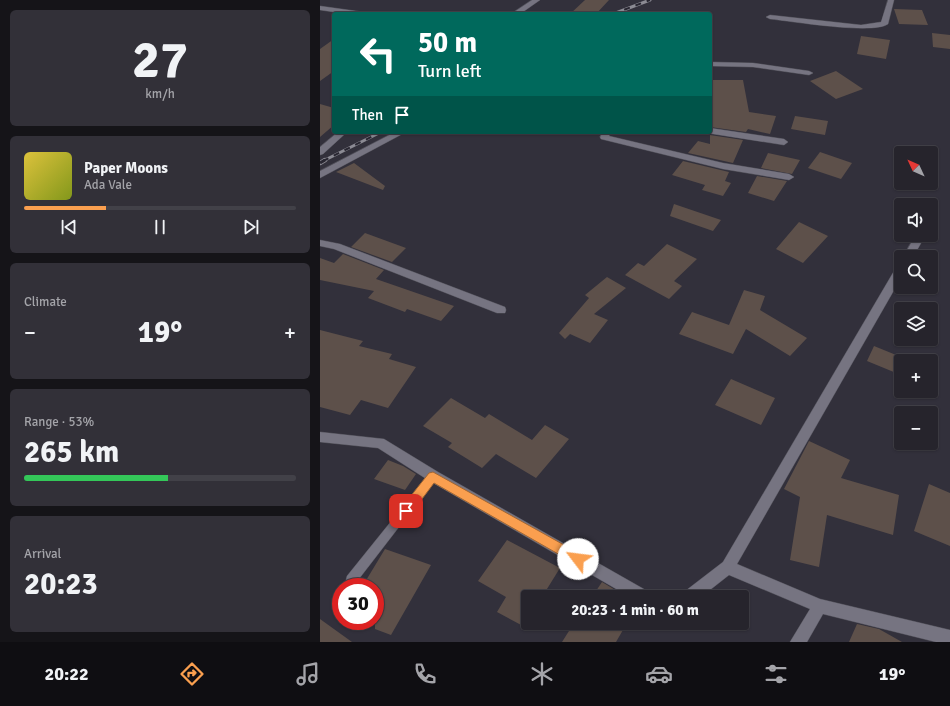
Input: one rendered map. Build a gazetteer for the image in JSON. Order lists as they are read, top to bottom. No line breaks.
{"north":"top left","page":{"tile":[["27","km/h"],"Climate",["Range · 53%","265 km"],["Arrival","20:23"]],"turn":["50 m","Turn left"],"then":"Then","map_buttons":["+","−"],"song":["Paper Moons","Ada Vale"],"heat":["−","19°","+"],"limit":"30","trip":"20:23 · 1 min · 60 m","tabs":["20:22","19°"]}}
